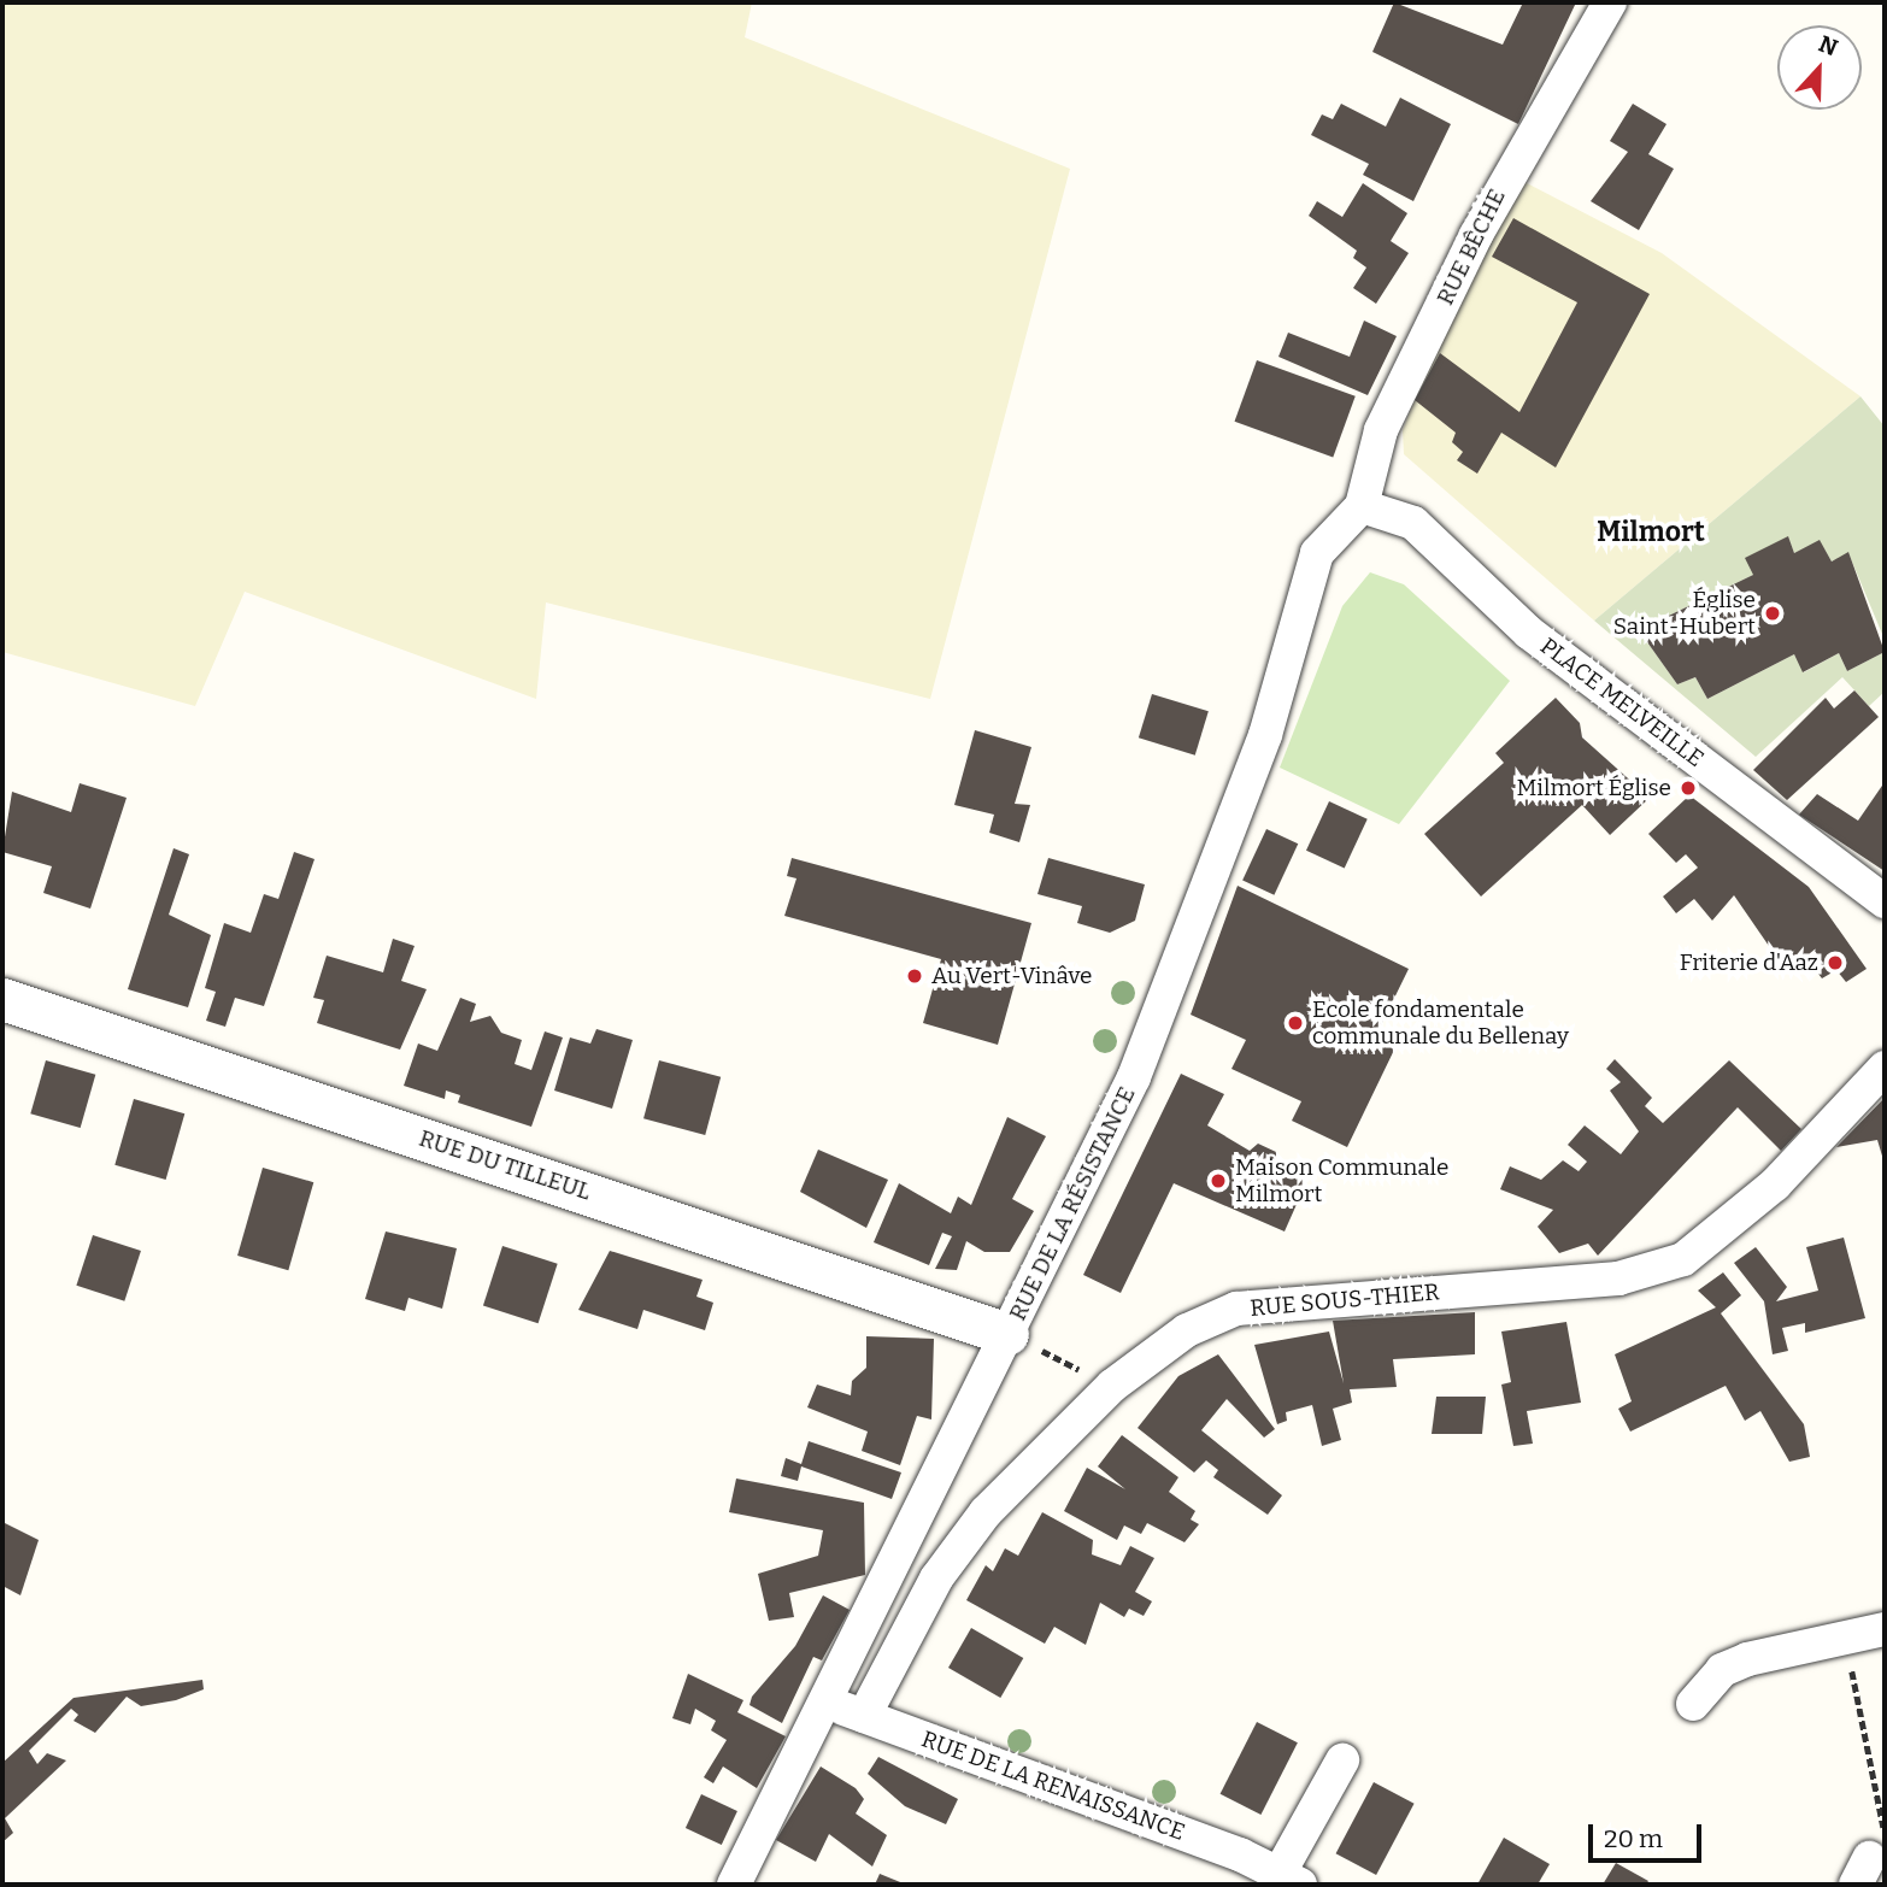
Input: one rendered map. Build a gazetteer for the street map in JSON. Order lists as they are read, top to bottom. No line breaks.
{"streets":{"street":["RUE BÊCHE","PLACE MELVEILLE","RUE DU TILLEUL","RUE DE LA RÉSISTANCE","RUE SOUS-THIER","RUE DE LA RENAISSANCE"]},"crossings":[["RUE BÊCHE","PLACE MELVEILLE"],["RUE BÊCHE","RUE DE LA RÉSISTANCE"],["PLACE MELVEILLE","RUE DE LA RÉSISTANCE"],["RUE DU TILLEUL","RUE DE LA RÉSISTANCE"],["RUE DE LA RÉSISTANCE","RUE DE LA RENAISSANCE"],["RUE SOUS-THIER","RUE DE LA RENAISSANCE"]],"districts":["Milmort"],"places":["Église Saint-Hubert","Milmort Église","Friterie d'Aaz","Au Vert-Vinâve","Ecole fondamentale communale du Bellenay","Maison Communale Milmort"],"scale_bar":"20 m","north":"top"}
